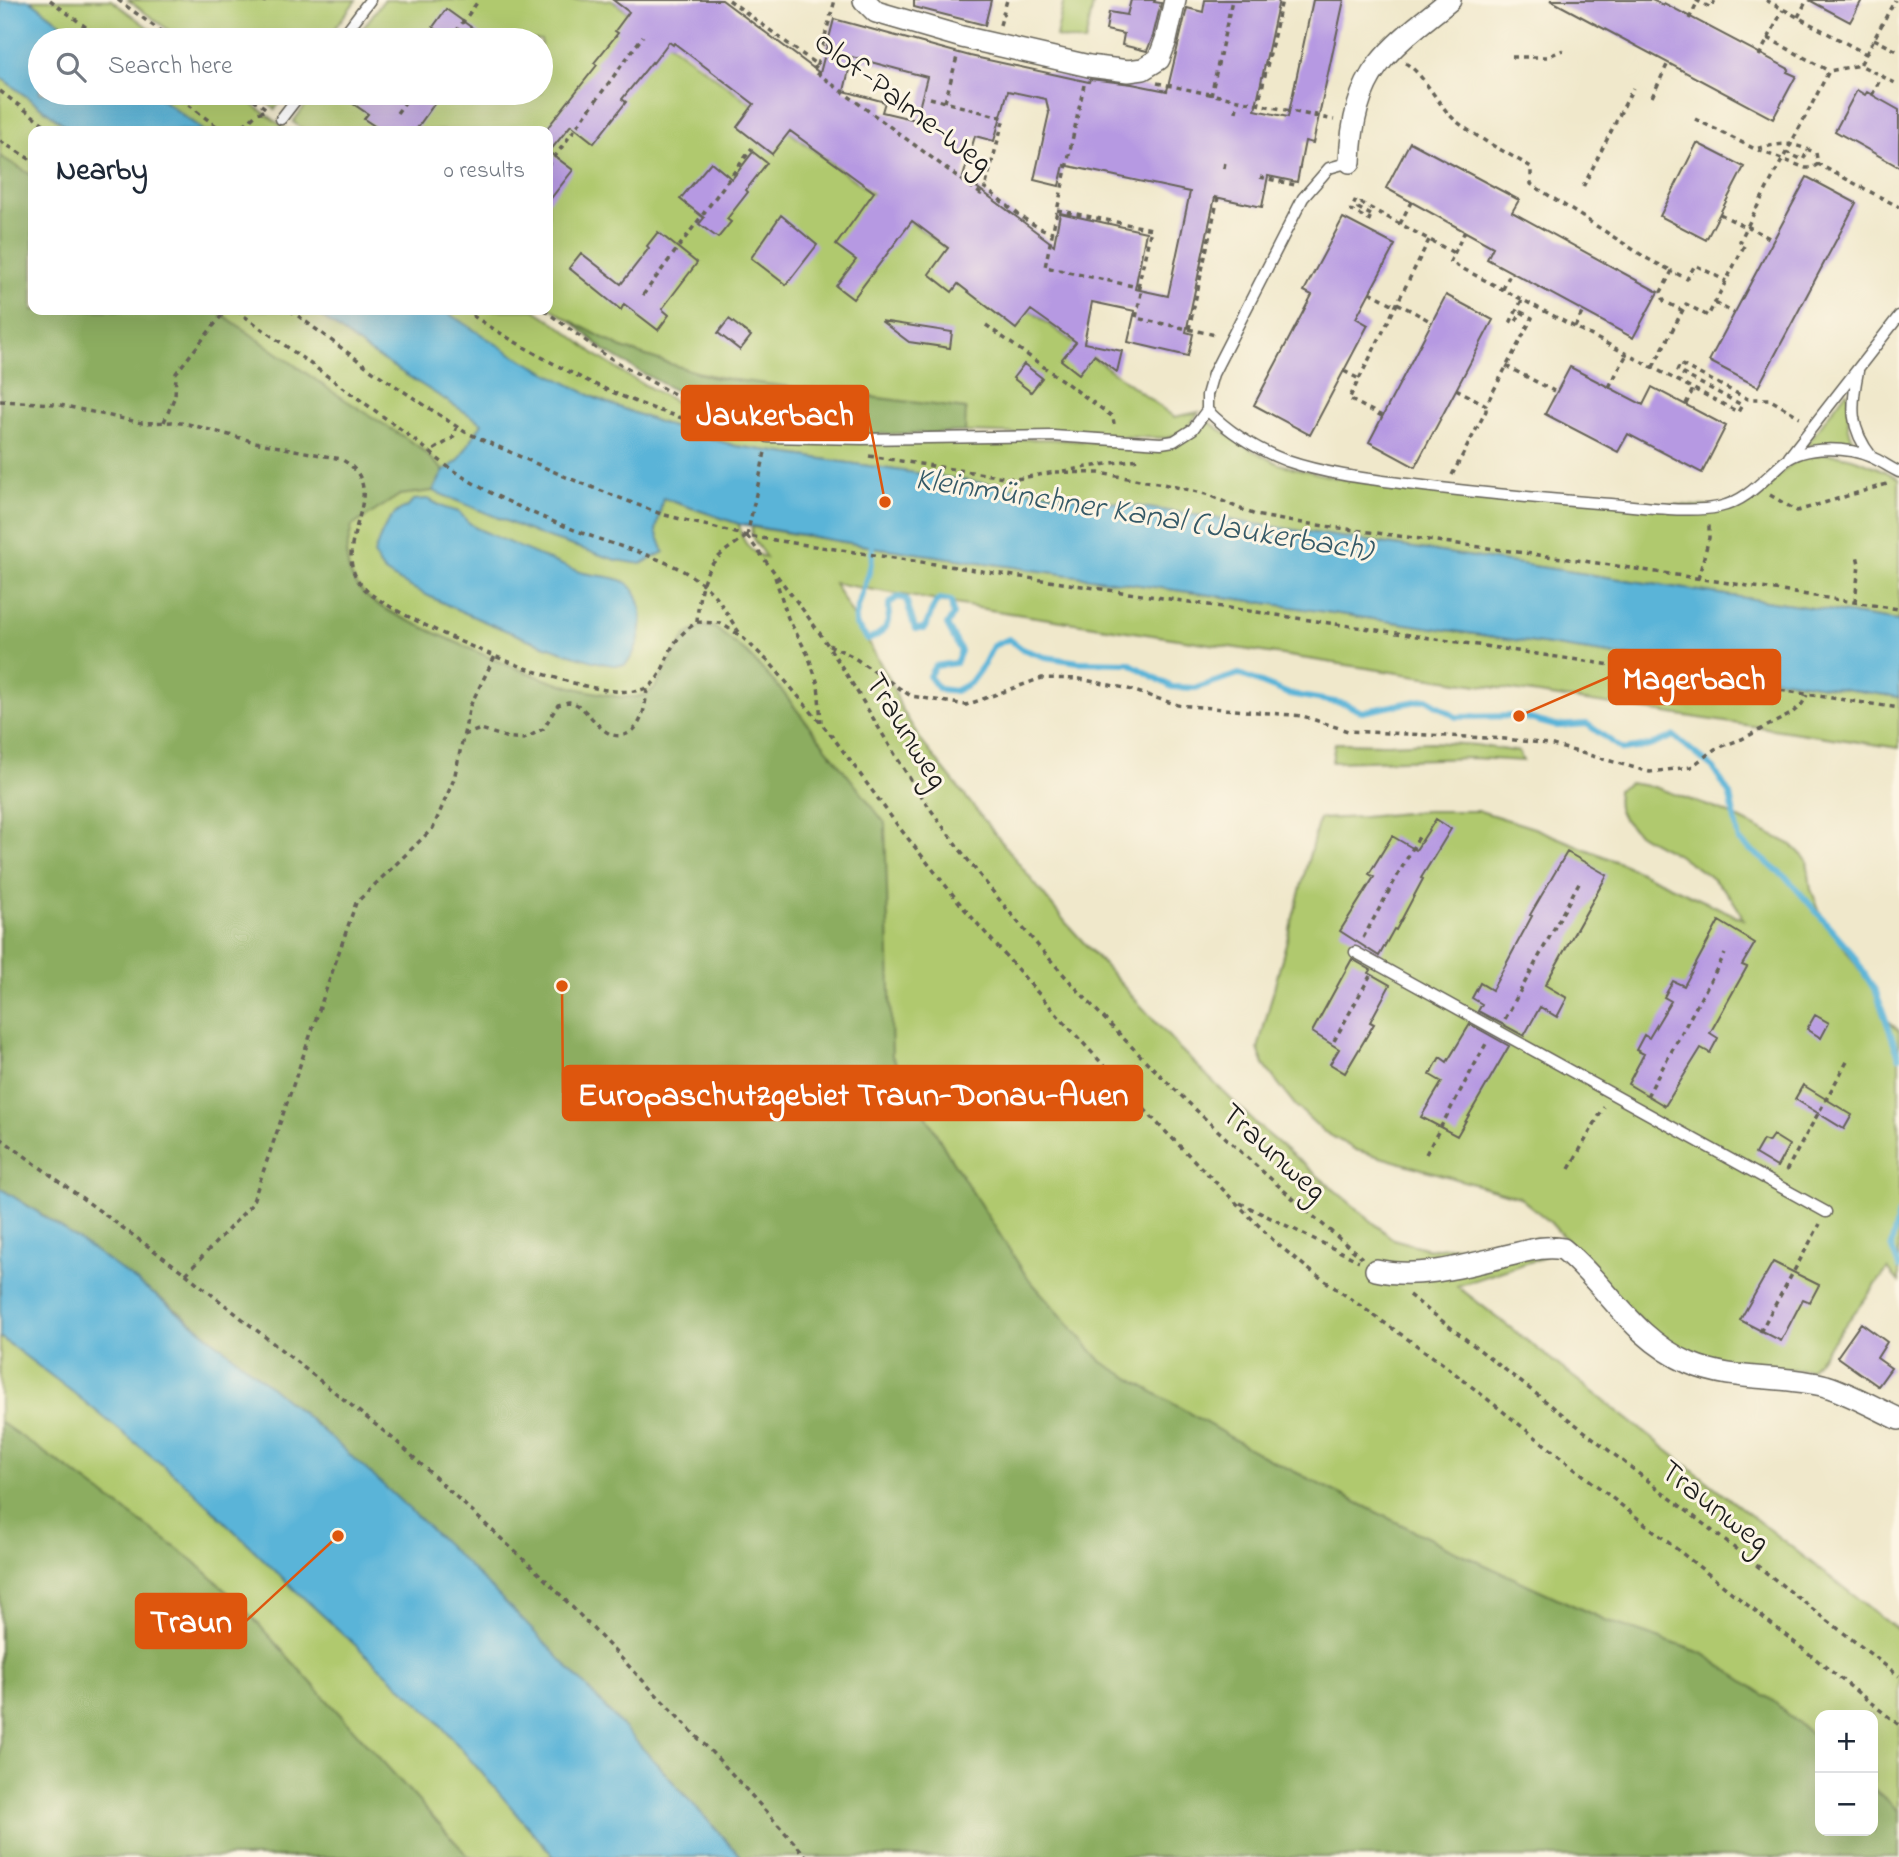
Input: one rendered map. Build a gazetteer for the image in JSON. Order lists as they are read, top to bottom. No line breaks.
{"streets":{"path":["Olof-Palme-Weg","Traunweg"]},"water":["Kleinmünchner Kanal (Jaukerbach)"],"places":["Jaukerbach","Magerbach","Europaschutzgebiet Traun-Donau-Auen","Traun"],"page":{"search":"Search here","heading":["Nearby","0 results"],"map_buttons":["+","−"]}}
